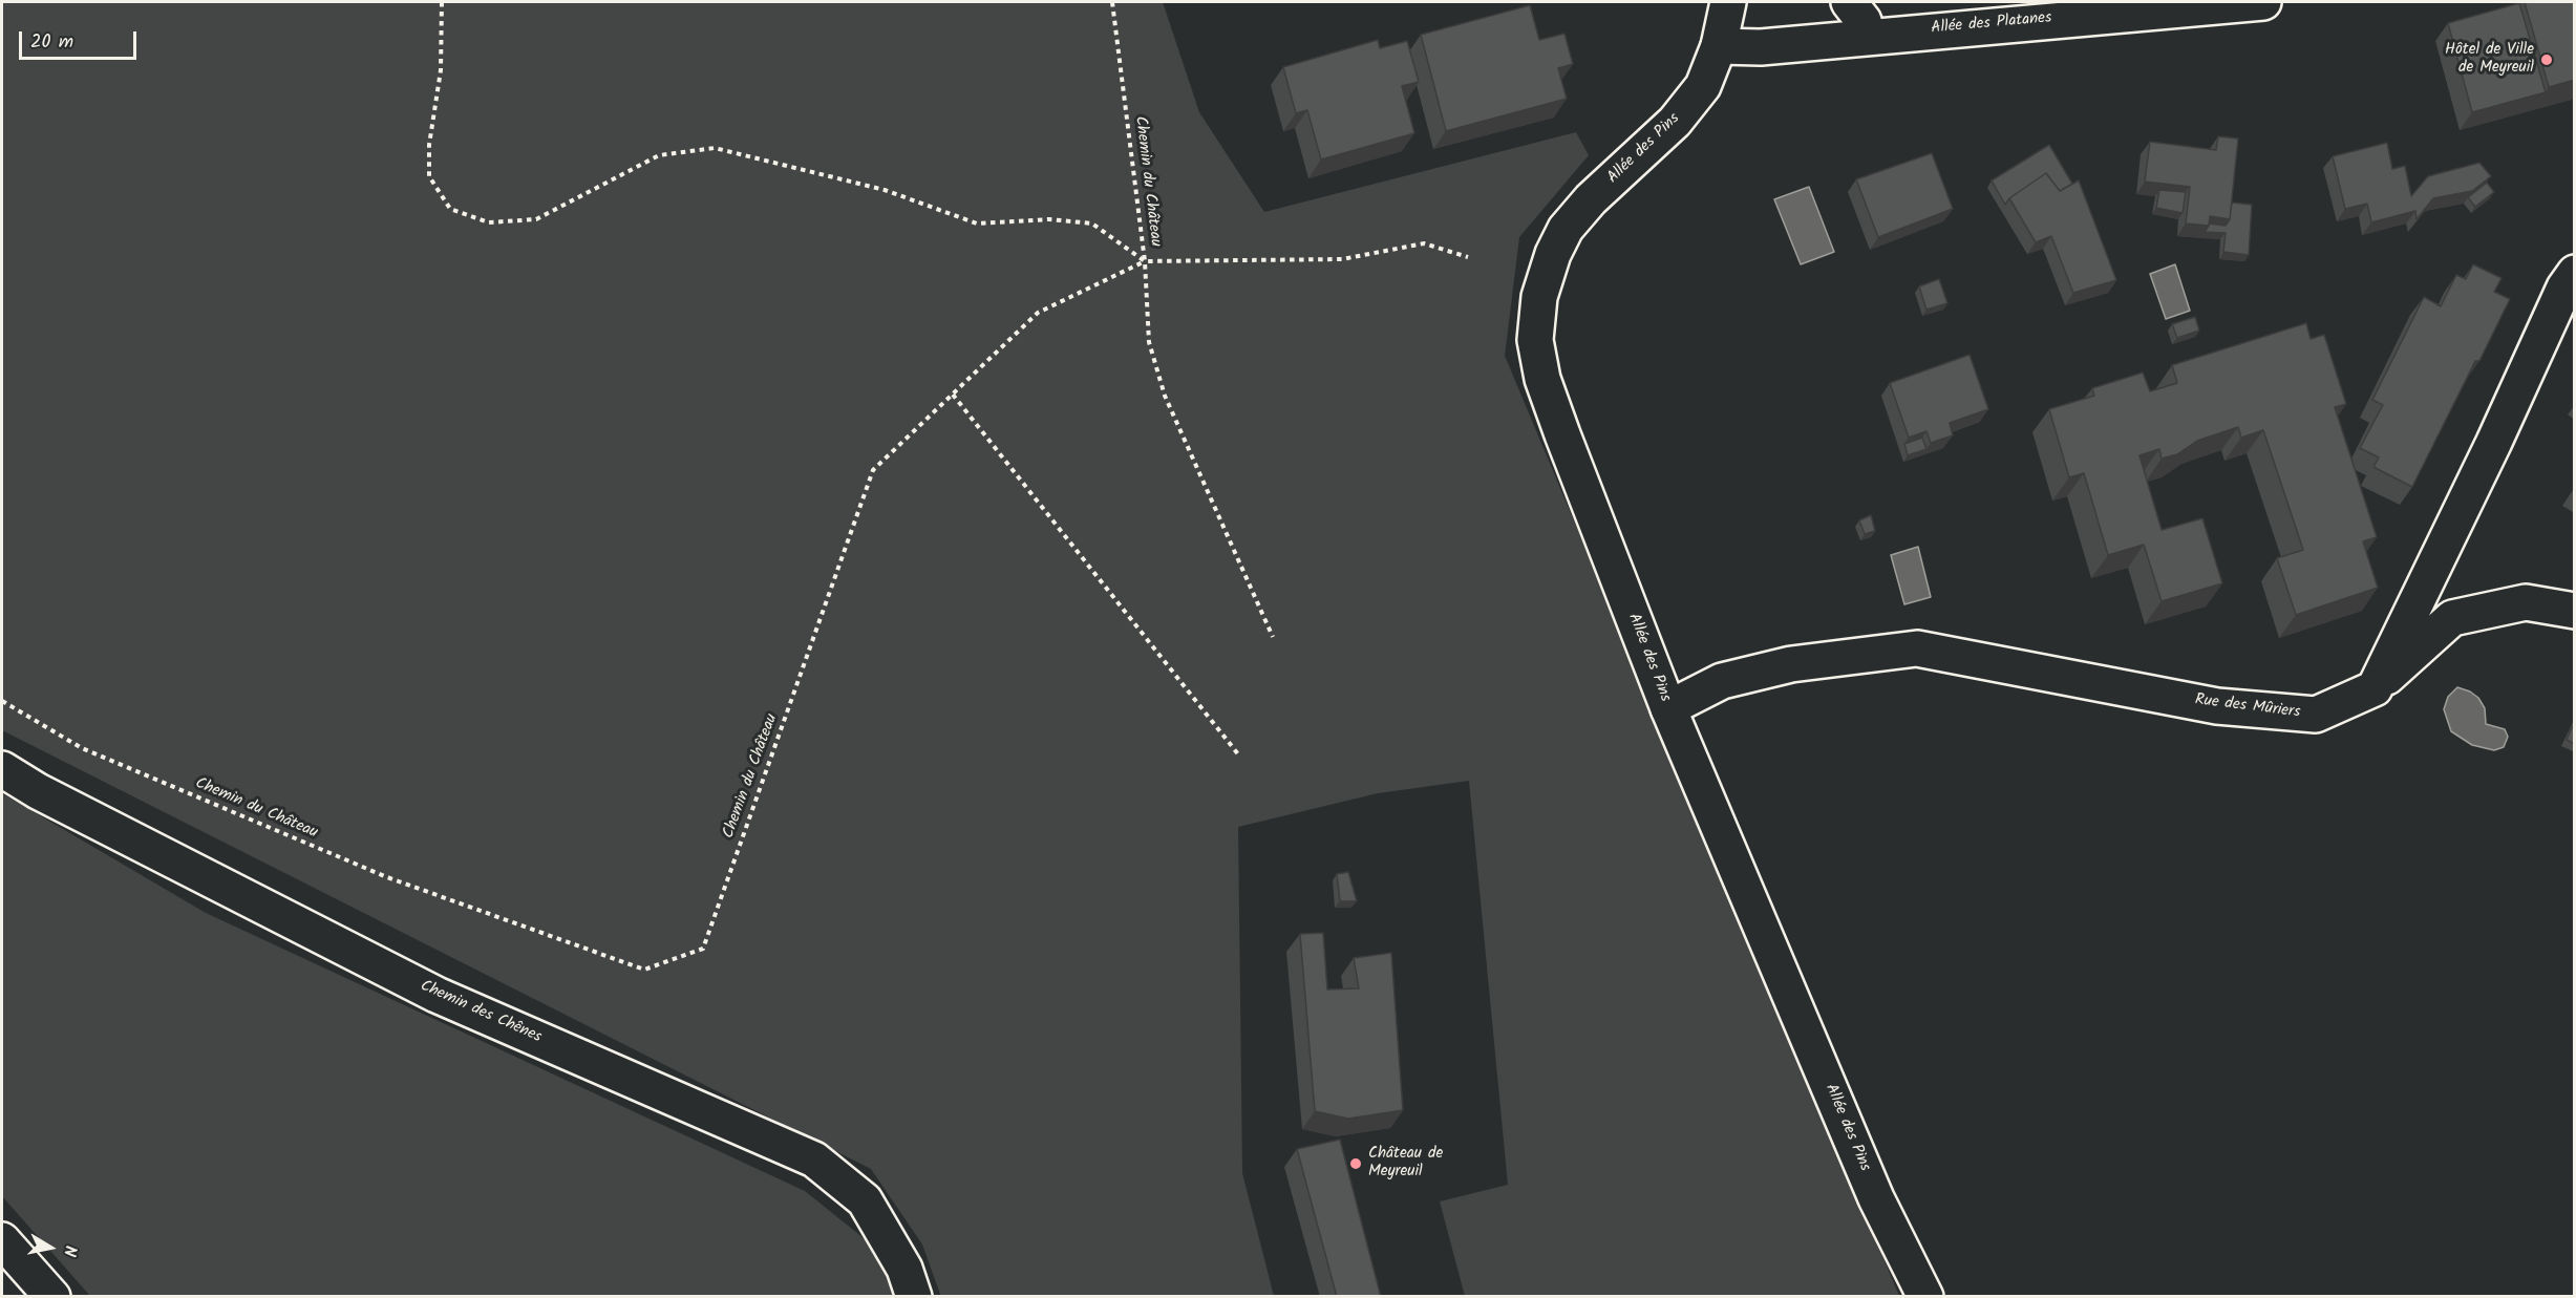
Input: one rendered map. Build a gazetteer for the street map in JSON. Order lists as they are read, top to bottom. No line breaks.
{"streets":{"street":["Allée des Platanes","Allée des Pins","Rue des Mûriers","Chemin des Chênes"],"path":["Chemin du Château"]},"crossings":[["Allée des Platanes","Allée des Pins"],["Allée des Pins","Rue des Mûriers"]],"places":["Hôtel de Ville de Meyreuil","Château de Meyreuil"],"scale_bar":"20 m","north":"right"}
